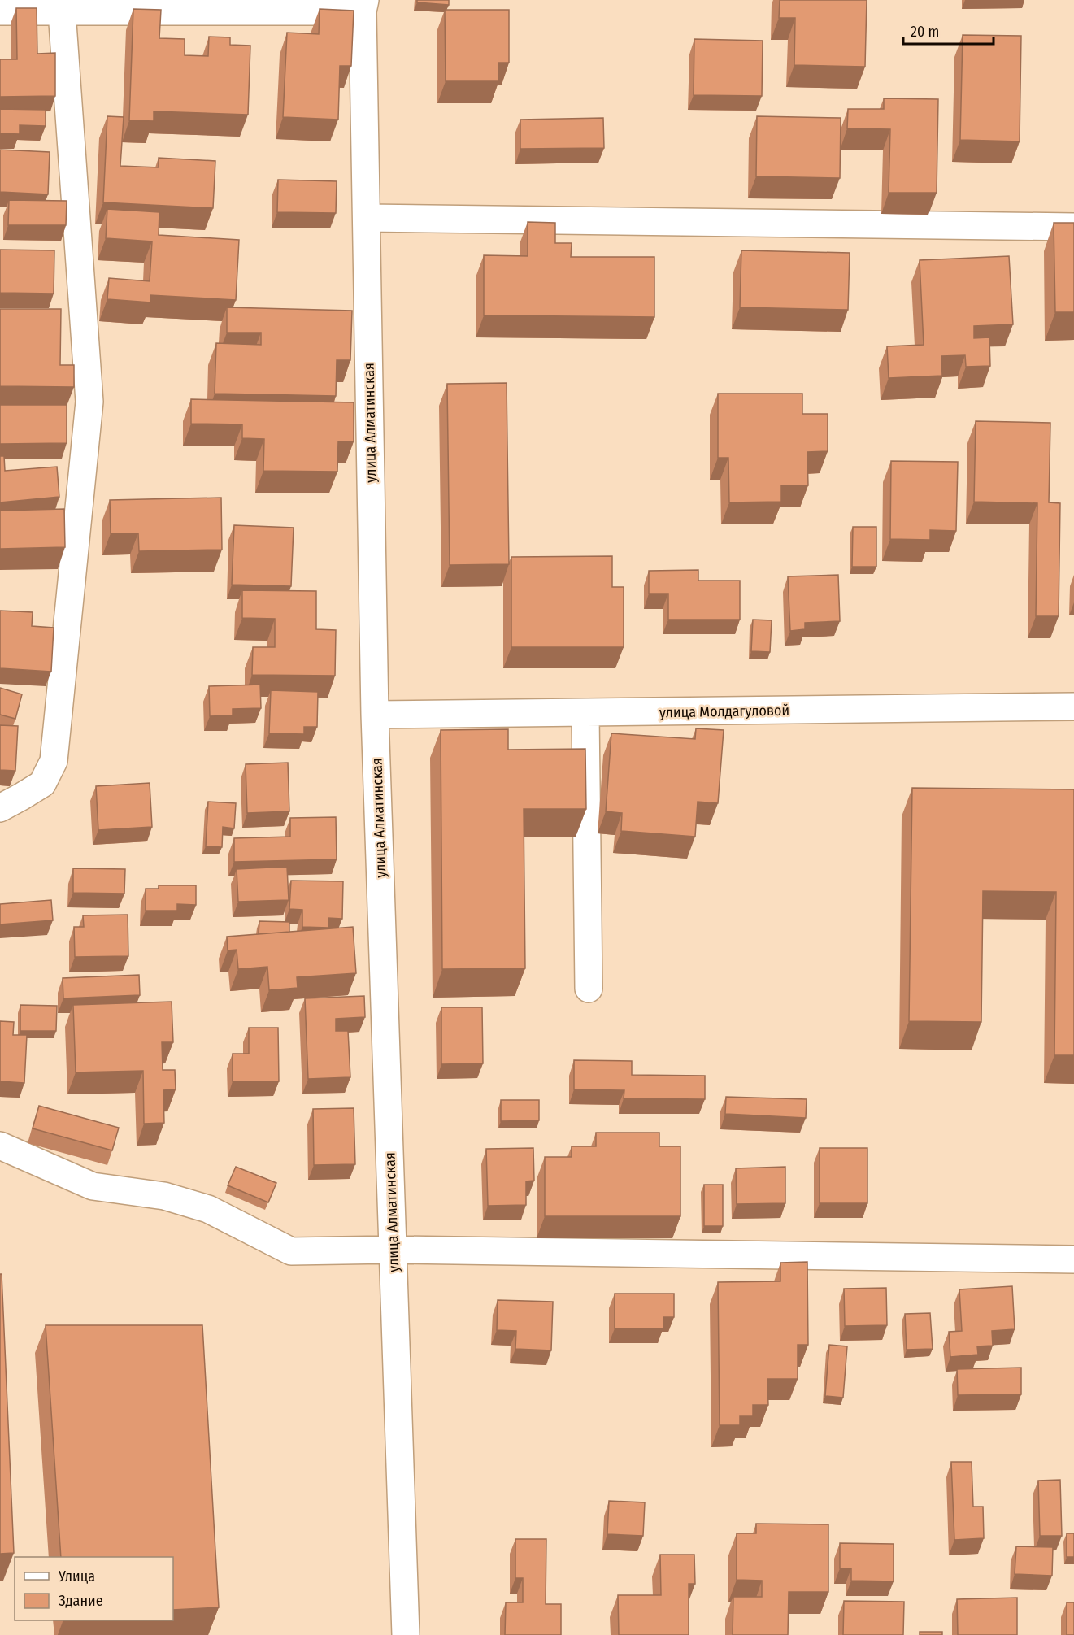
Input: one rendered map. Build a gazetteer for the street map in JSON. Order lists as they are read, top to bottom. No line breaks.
{"streets":{"street":["улица Алматинская","улица Молдагуловой"]},"crossings":[["улица Алматинская","улица Молдагуловой"]],"legend":["Улица","Здание"],"scale_bar":"20 m"}
